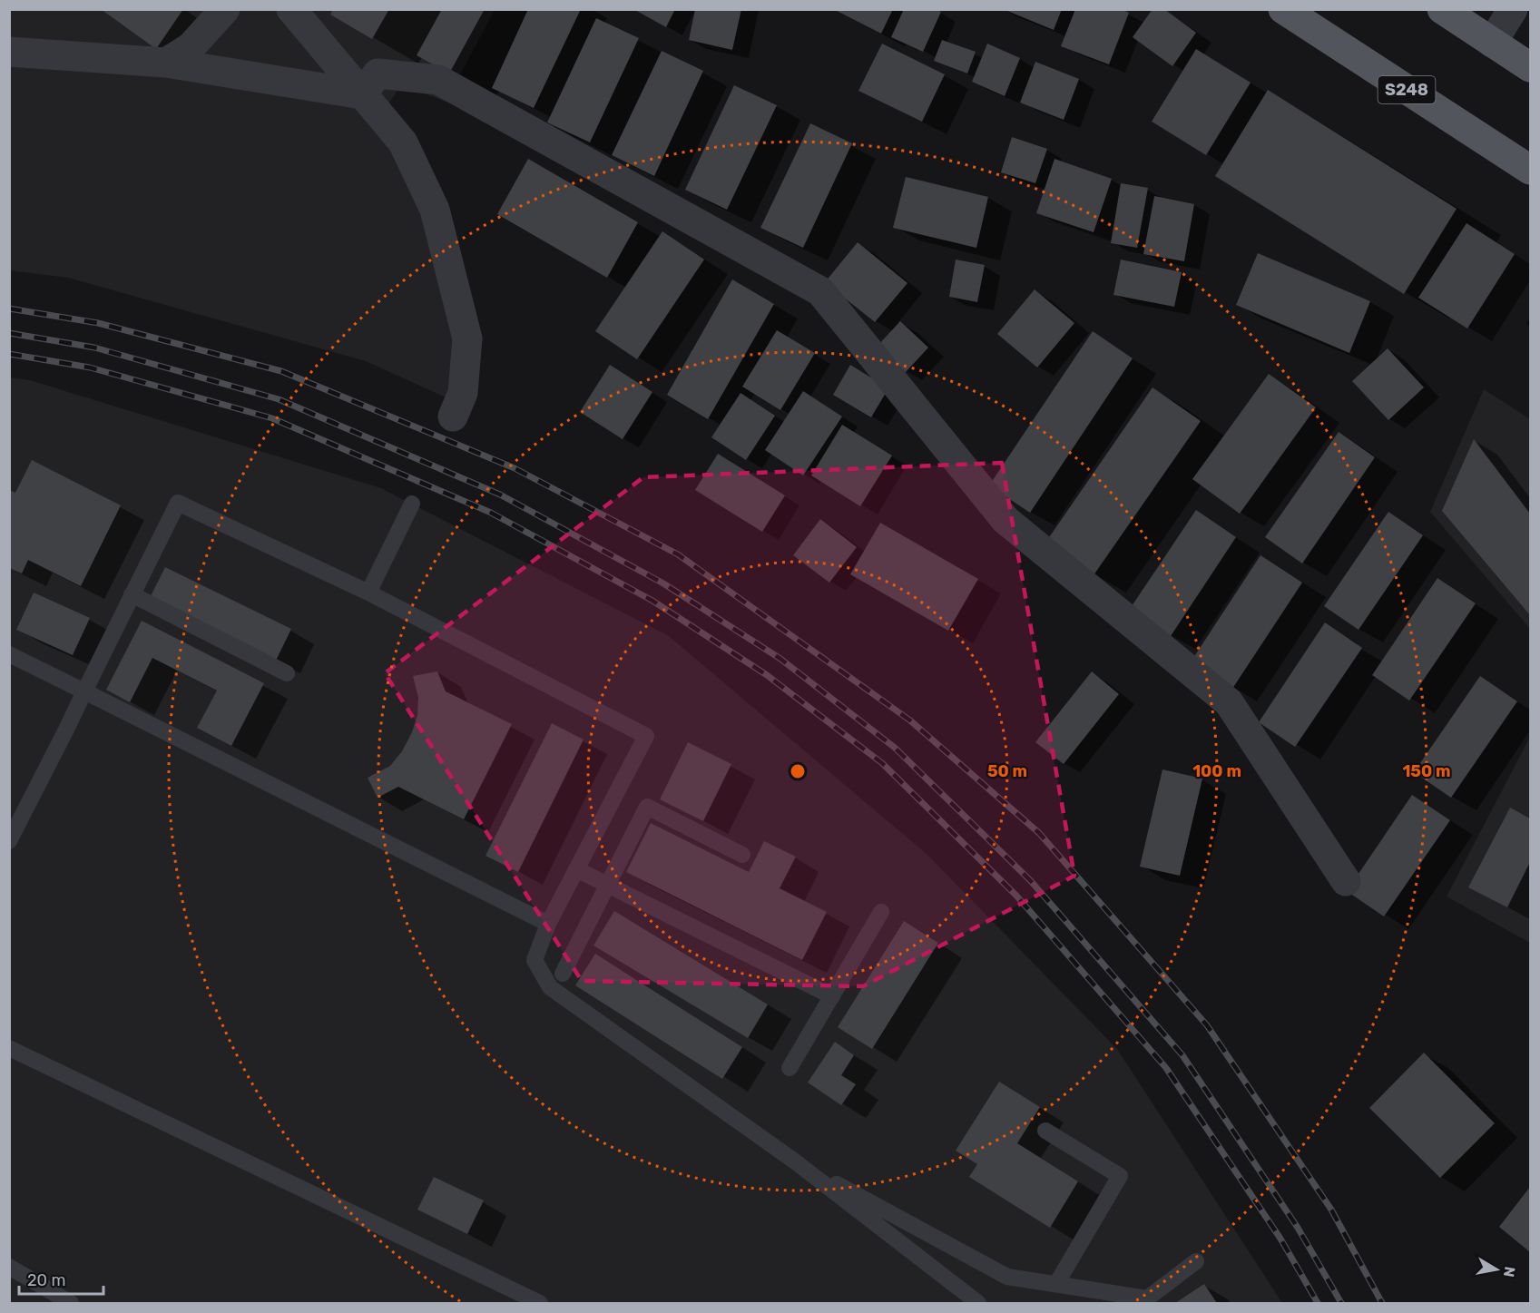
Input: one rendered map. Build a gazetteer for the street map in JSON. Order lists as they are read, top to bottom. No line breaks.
{"streets":{"main road":["S248"]},"scale_bar":"20 m","north":"right","rings":["50 m","100 m","150 m"]}
